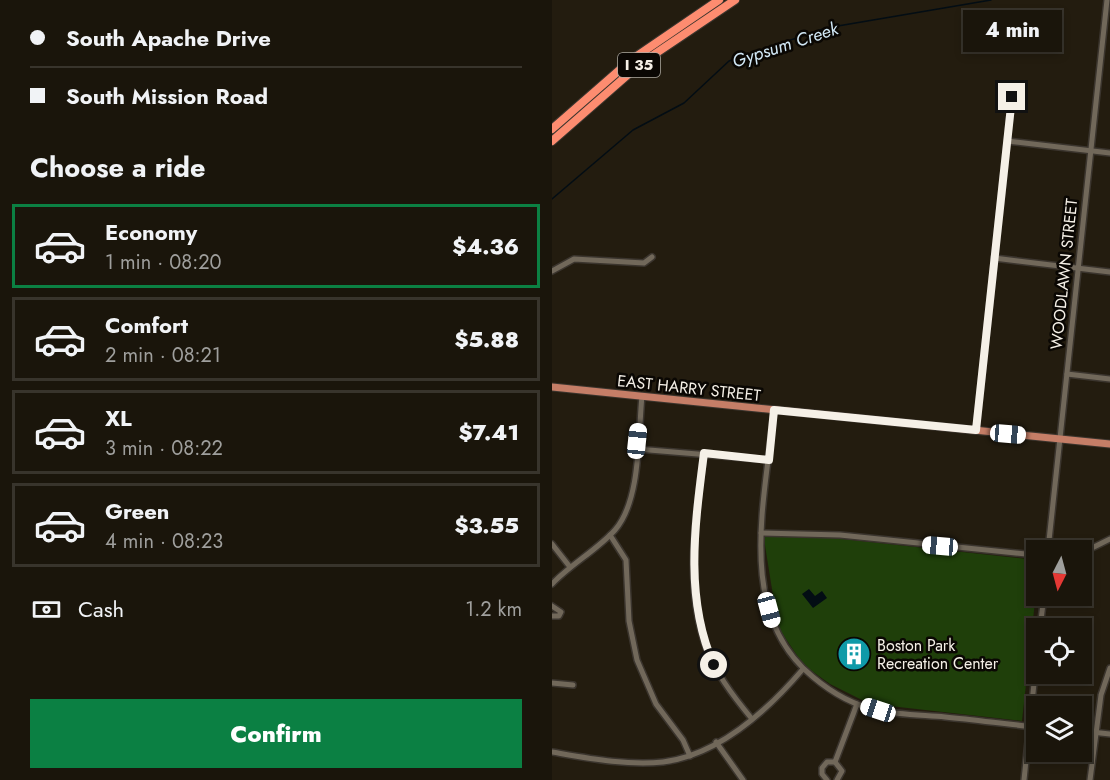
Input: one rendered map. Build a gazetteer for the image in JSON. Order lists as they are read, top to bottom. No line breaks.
{"streets":{"highway":["I 35"],"main road":["EAST HARRY STREET"],"street":["WOODLAWN STREET"]},"crossings":[["WOODLAWN STREET","EAST HARRY STREET"]],"water":["Gypsum Creek"],"places":{"building":["Boston Park Recreation Center"]},"north":"bottom","page":{"banner":["South Apache Drive","South Mission Road"],"bubble":"4 min","heading":"Choose a ride","list":[{"name":"Economy","note":"1 min · 08:20","value":"$4.36"},{"name":"Comfort","note":"2 min · 08:21","value":"$5.88"},{"name":"XL","note":"3 min · 08:22","value":"$7.41"},{"name":"Green","note":"4 min · 08:23","value":"$3.55"}],"pay":["Cash","1.2 km"],"buttons":"Confirm"}}
